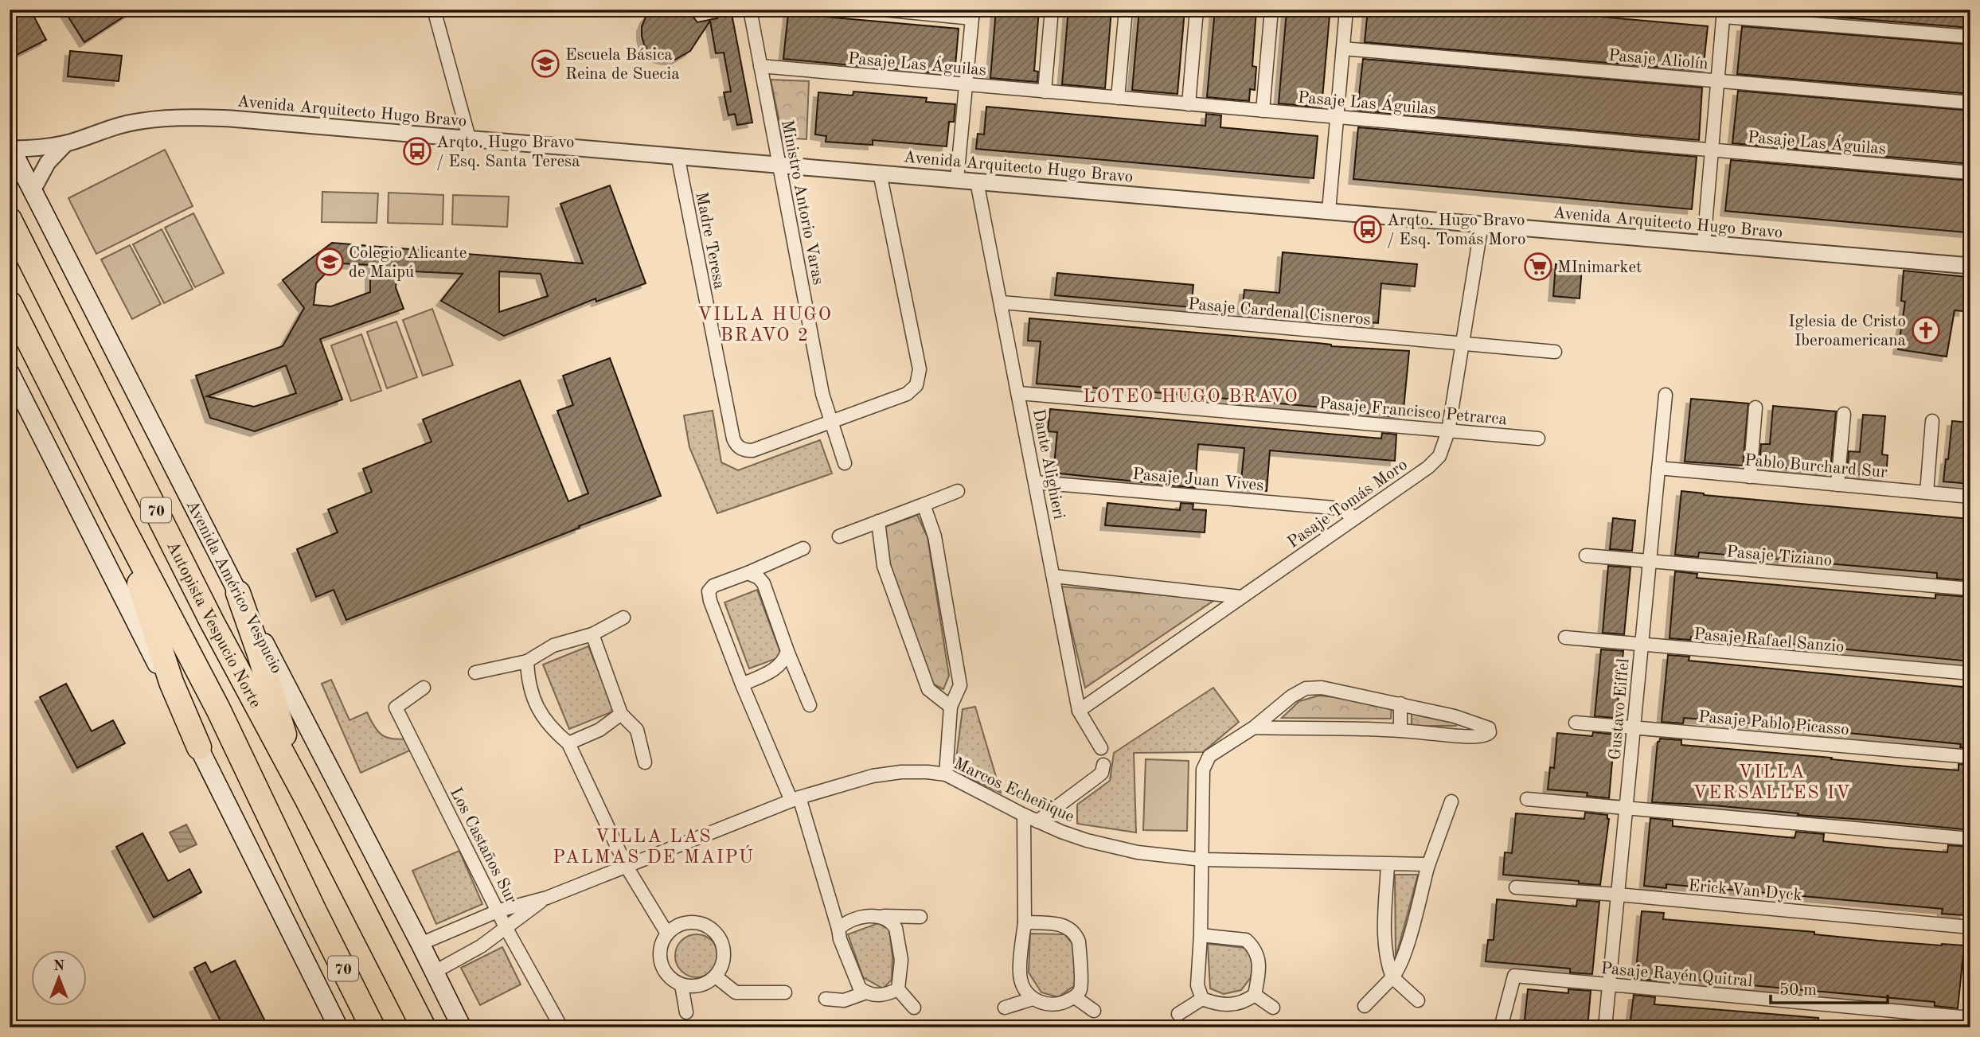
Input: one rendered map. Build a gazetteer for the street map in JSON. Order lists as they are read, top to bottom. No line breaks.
{"streets":{"highway":["70","Autopista Vespucio Norte"],"main road":["Avenida Américo Vespucio"],"street":["Pasaje Aliolín","Pasaje Las Águilas","Avenida Arquitecto Hugo Bravo","Ministro Antorio Varas","Madre Teresa","Pasaje Cardenal Cisneros","Pasaje Francisco Petrarca","Dante Alighieri","Pablo Burchard Sur","Pasaje Juan Vives","Pasaje Tomás Moro","Pasaje Tiziano","Pasaje Rafael Sanzio","Gustavo Eiffel","Pasaje Pablo Picasso","Marcos Echeñique","Los Castaños Sur","Erick Van Dyck","Pasaje Rayén Quitral"]},"crossings":[["Pasaje Las Águilas","Ministro Antorio Varas"],["Avenida Arquitecto Hugo Bravo","Ministro Antorio Varas"],["Avenida Arquitecto Hugo Bravo","Madre Teresa"],["Avenida Arquitecto Hugo Bravo","Dante Alighieri"],["Avenida Arquitecto Hugo Bravo","Pasaje Tomás Moro"],["Avenida Arquitecto Hugo Bravo","Avenida Américo Vespucio"],["Ministro Antorio Varas","Madre Teresa"],["Pasaje Cardenal Cisneros","Dante Alighieri"],["Pasaje Cardenal Cisneros","Pasaje Tomás Moro"],["Pasaje Francisco Petrarca","Dante Alighieri"],["Pasaje Francisco Petrarca","Pasaje Tomás Moro"],["Dante Alighieri","Pasaje Juan Vives"],["Dante Alighieri","Pasaje Tomás Moro"],["Pablo Burchard Sur","Gustavo Eiffel"],["Pasaje Juan Vives","Pasaje Tomás Moro"],["Pasaje Tiziano","Gustavo Eiffel"],["Avenida Américo Vespucio","Marcos Echeñique"],["Pasaje Rafael Sanzio","Gustavo Eiffel"],["Gustavo Eiffel","Pasaje Pablo Picasso"],["Gustavo Eiffel","Erick Van Dyck"],["Gustavo Eiffel","Pasaje Rayén Quitral"],["Marcos Echeñique","Los Castaños Sur"]],"districts":["VILLA HUGO BRAVO 2","LOTEO HUGO BRAVO","VILLA VERSALLES IV","VILLA LAS PALMAS DE MAIPÚ"],"places":{"school or university":["Escuela Básica Reina de Suecia","Colegio Alicante de Maipú"],"bus stop":["Arqto. Hugo Bravo / Esq. Santa Teresa","Arqto. Hugo Bravo / Esq. Tomás Moro"],"supermarket":["MInimarket"],"church":["Iglesia de Cristo Iberoamericana"]},"scale_bar":"50 m","north":"top"}
